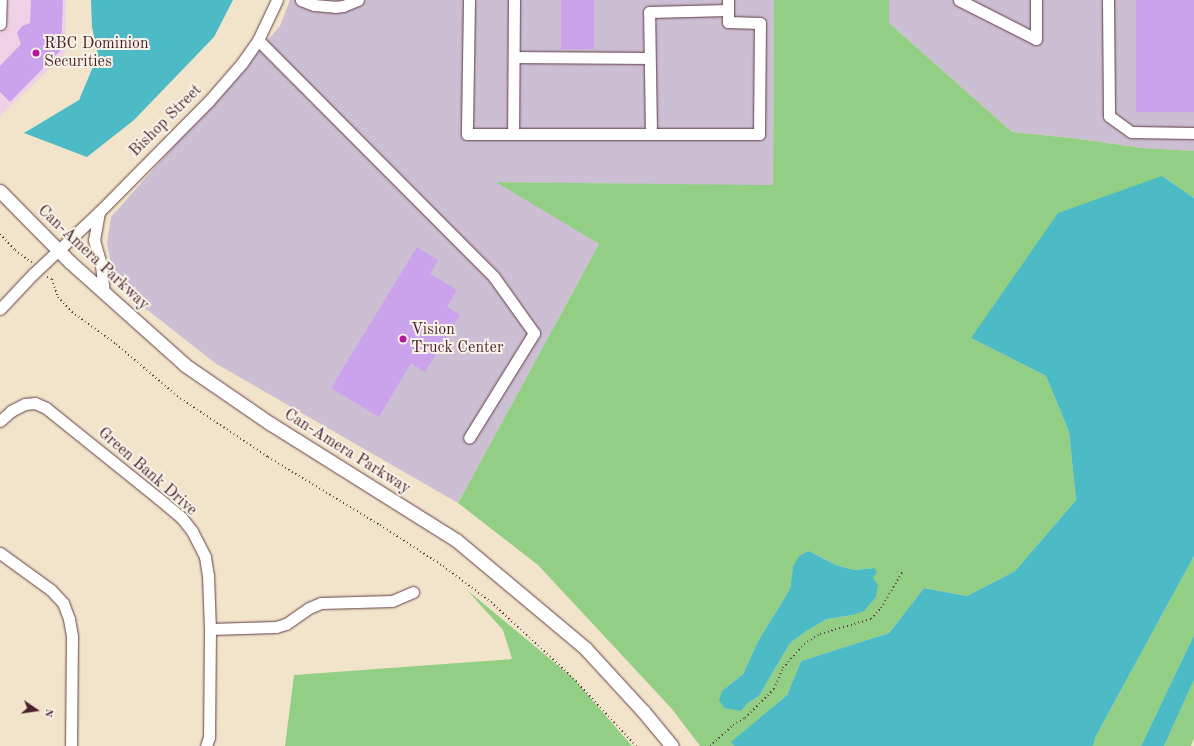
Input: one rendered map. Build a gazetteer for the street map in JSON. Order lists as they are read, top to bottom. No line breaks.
{"streets":{"main road":["Can-Amera Parkway"],"street":["Bishop Street","Green Bank Drive"]},"crossings":[["Bishop Street","Can-Amera Parkway"]],"places":["RBC Dominion Securities","Vision Truck Center"],"north":"right"}
